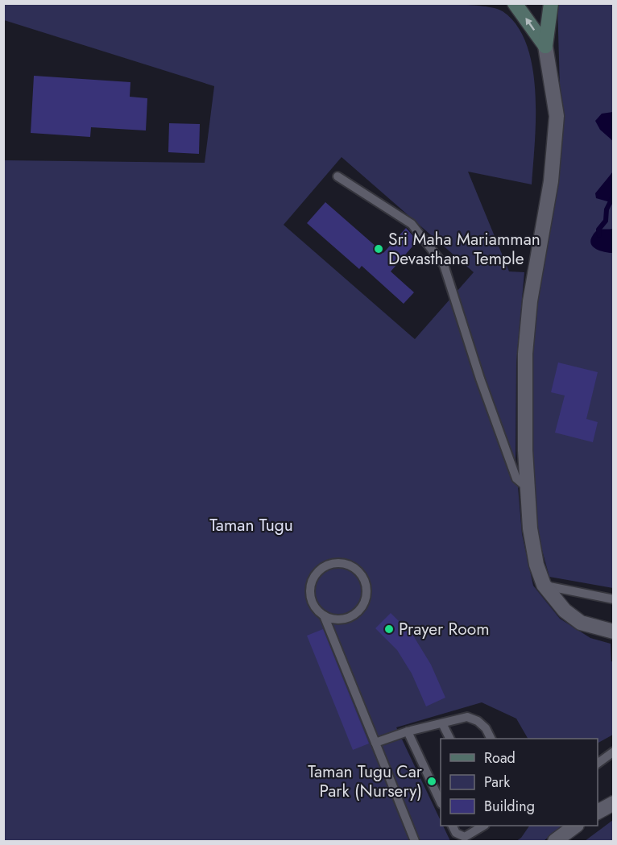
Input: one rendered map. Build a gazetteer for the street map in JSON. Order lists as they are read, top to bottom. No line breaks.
{"parks":["Taman Tugu"],"places":["Sri Maha Mariamman Devasthana Temple","Prayer Room","Taman Tugu Car Park (Nursery)"],"legend":["Road","Park","Building"]}
